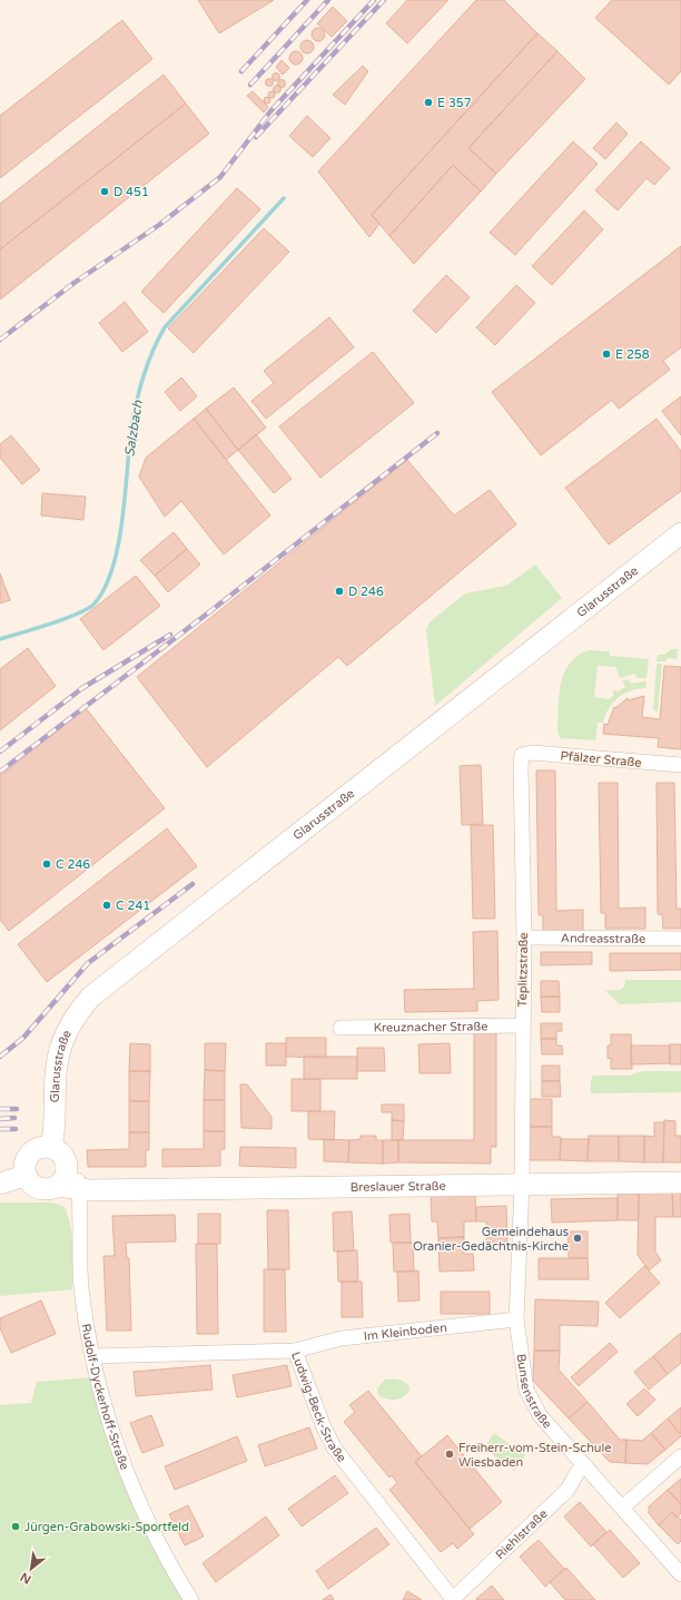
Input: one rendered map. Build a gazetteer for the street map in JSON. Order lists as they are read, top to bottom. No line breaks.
{"streets":{"street":["Glarusstraße","Pfälzer Straße","Andreasstraße","Teplitzstraße","Kreuznacher Straße","Breslauer Straße","Im Kleinboden","Bunsenstraße","Rudolf-Dyckerhoff-Straße","Ludwig-Beck-Straße","Riehlstraße"]},"crossings":[["Glarusstraße","Breslauer Straße"],["Glarusstraße","Rudolf-Dyckerhoff-Straße"],["Pfälzer Straße","Teplitzstraße"],["Andreasstraße","Teplitzstraße"],["Teplitzstraße","Kreuznacher Straße"],["Teplitzstraße","Breslauer Straße"],["Teplitzstraße","Bunsenstraße"],["Breslauer Straße","Bunsenstraße"],["Breslauer Straße","Rudolf-Dyckerhoff-Straße"],["Im Kleinboden","Bunsenstraße"],["Im Kleinboden","Ludwig-Beck-Straße"],["Bunsenstraße","Riehlstraße"],["Rudolf-Dyckerhoff-Straße","Ludwig-Beck-Straße"],["Ludwig-Beck-Straße","Riehlstraße"]],"water":["Salzbach"],"places":["E 357","D 451","E 258","D 246","C 246","C 241","Gemeindehaus Oranier-Gedächtnis-Kirche","Freiherr-vom-Stein-Schule Wiesbaden","Jürgen-Grabowski-Sportfeld"],"north":"bottom left"}
